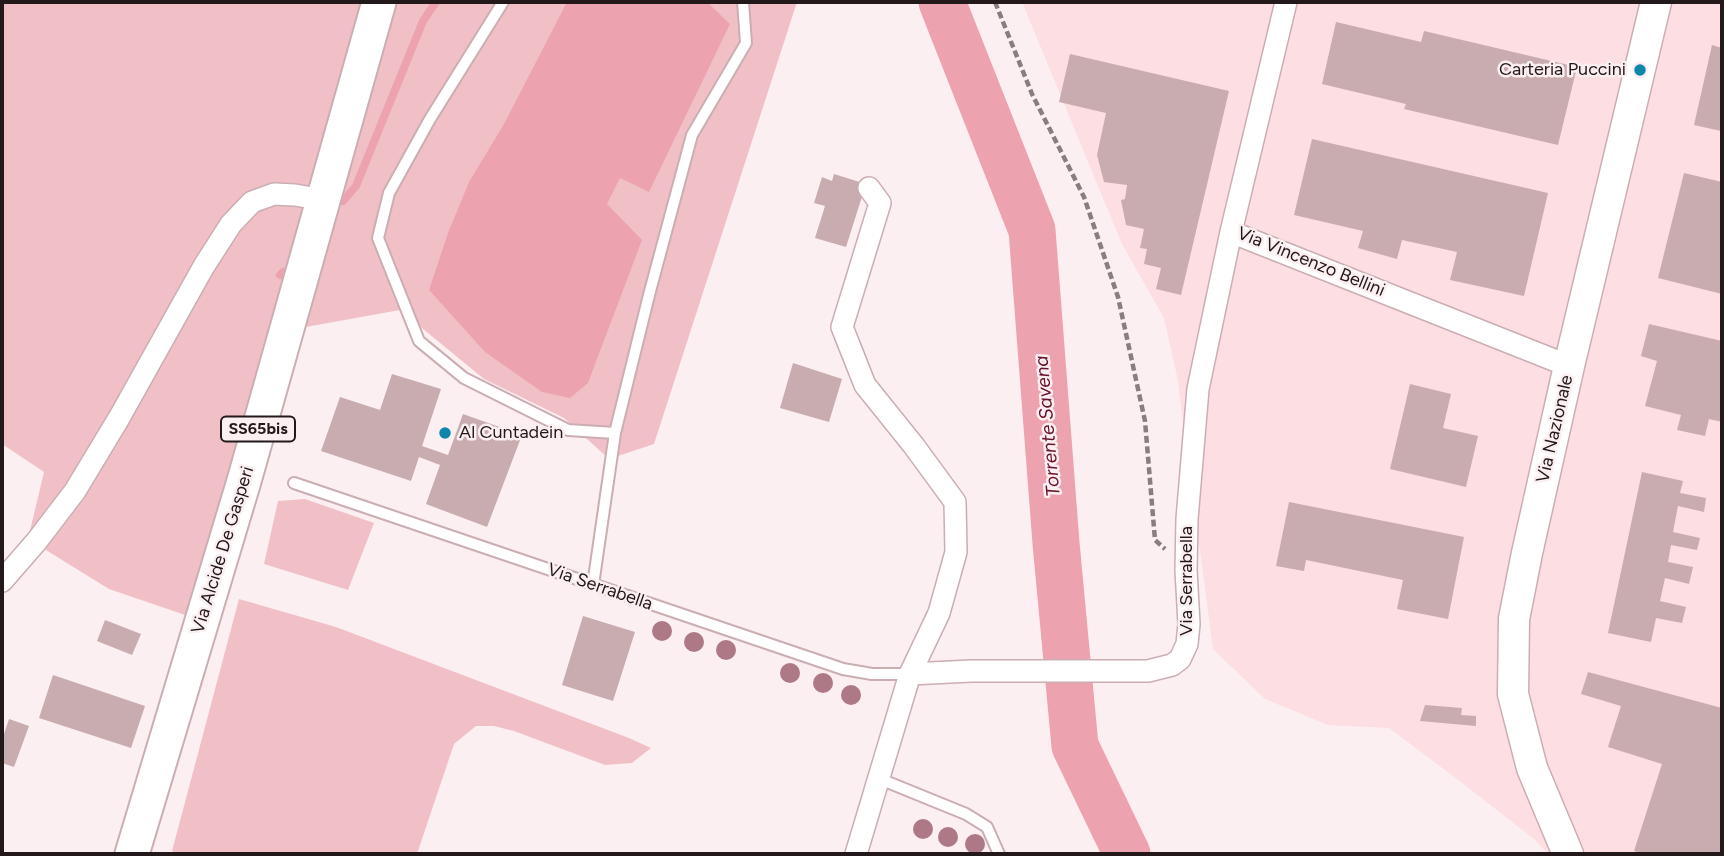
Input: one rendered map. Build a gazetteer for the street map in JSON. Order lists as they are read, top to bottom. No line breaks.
{"streets":{"main road":["SS65bis","Via Nazionale","Via Alcide De Gasperi"],"street":["Via Vincenzo Bellini","Via Serrabella"]},"crossings":[["Via Vincenzo Bellini","Via Nazionale"],["Via Vincenzo Bellini","Via Serrabella"]],"water":["Torrente Savena"],"places":["Carteria Puccini","Al Cuntadein"]}
